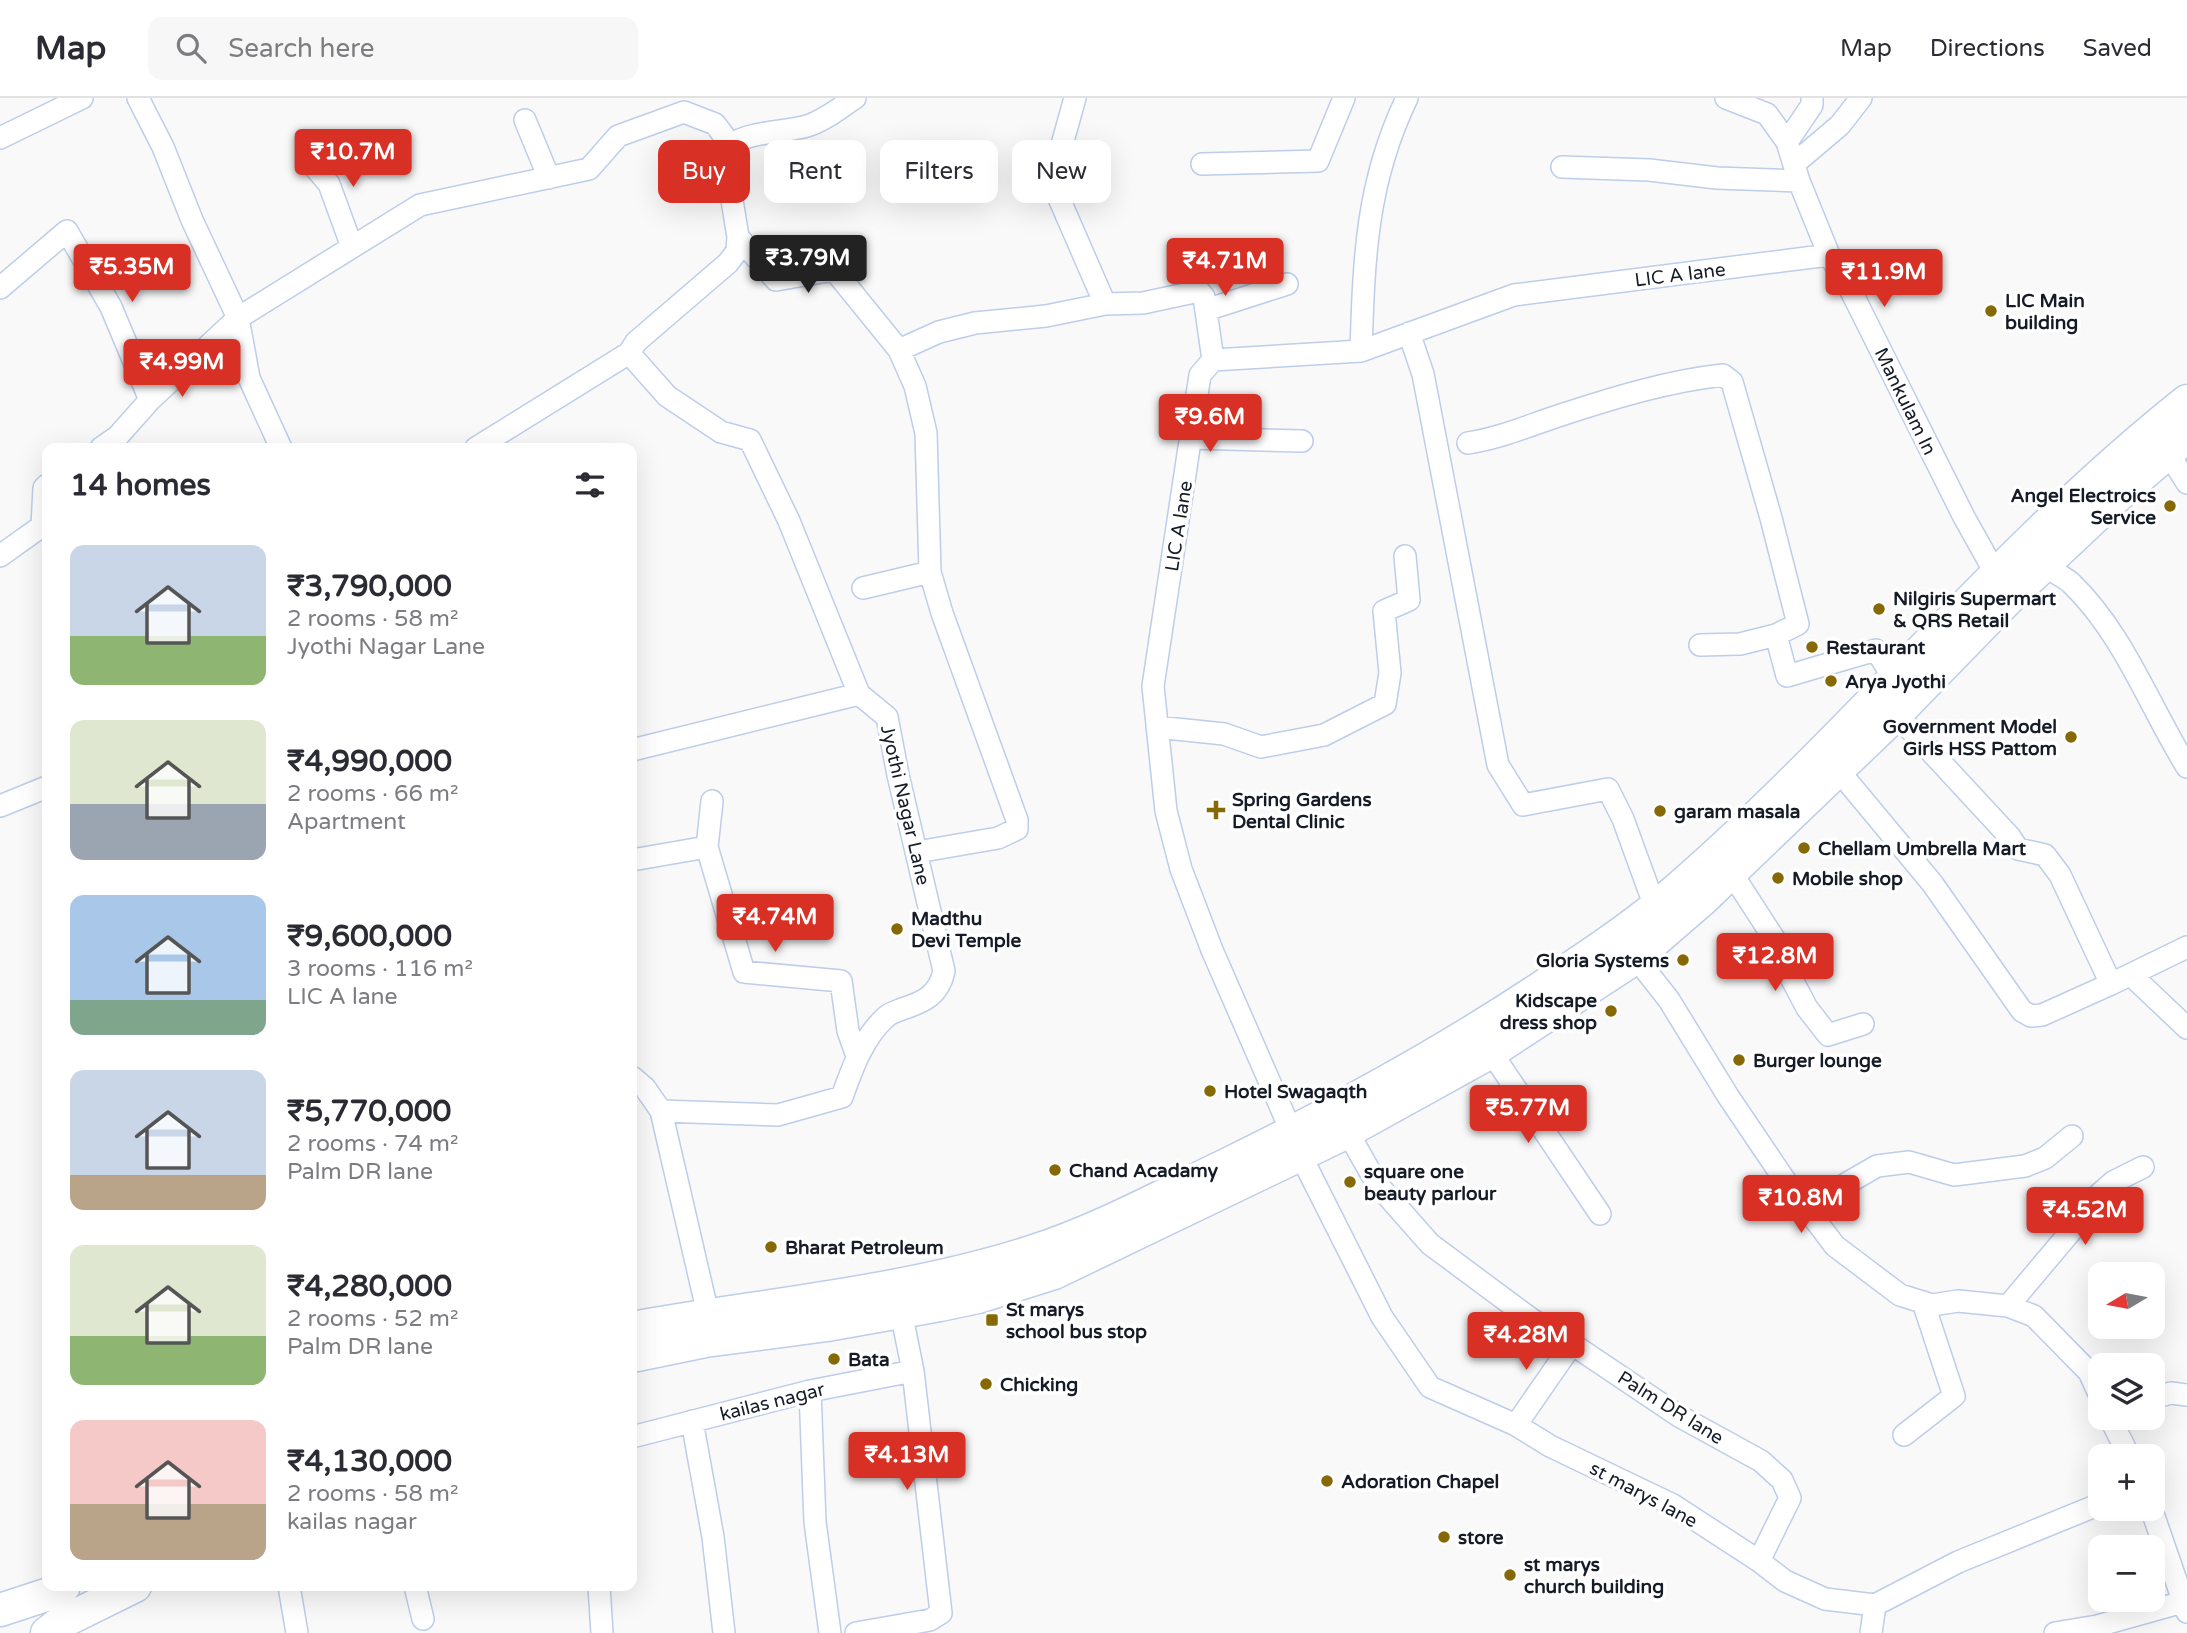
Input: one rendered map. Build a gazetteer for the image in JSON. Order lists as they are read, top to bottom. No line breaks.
{"streets":{"street":["LIC A lane","Mankulam ln","Jyothi Nagar Lane","kailas nagar","Palm DR lane","st marys lane"]},"crossings":[["LIC A lane","Mankulam ln"],["LIC A lane","st marys lane"],["Palm DR lane","st marys lane"]],"places":{"other":["LIC Main building","Angel Electroics Service","Nilgiris Supermart & QRS Retail","Restaurant","Arya Jyothi","Government Model Girls HSS Pattom","garam masala","Chellam Umbrella Mart","Mobile shop","Madthu Devi Temple","Gloria Systems","Kidscape dress shop","Burger lounge","Hotel Swagaqth","Chand Acadamy","square one beauty parlour","Bharat Petroleum","Bata","Chicking","Adoration Chapel","store","st marys church building"],"health":["Spring Gardens Dental Clinic"],"transit":["St marys school bus stop"]},"north":"left","page":{"header":"Map","search":"Search here","nav":["Map","Directions","Saved"],"price":["₹10.7M","₹3.79M","₹4.71M","₹5.35M","₹11.9M","₹4.99M","₹9.6M","₹4.74M","₹12.8M","₹5.77M","₹10.8M","₹4.52M","₹4.28M","₹4.13M"],"chip":["Buy","Rent","Filters","New"],"heading":"14 homes","list":[{"name":"₹3,790,000","note":"2 rooms · 58 m² · Jyothi Nagar Lane"},{"name":"₹4,990,000","note":"2 rooms · 66 m² · Apartment"},{"name":"₹9,600,000","note":"3 rooms · 116 m² · LIC A lane"},{"name":"₹5,770,000","note":"2 rooms · 74 m² · Palm DR lane"},{"name":"₹4,280,000","note":"2 rooms · 52 m² · Palm DR lane"},{"name":"₹4,130,000","note":"2 rooms · 58 m² · kailas nagar"}],"map_buttons":["+","−"]}}
